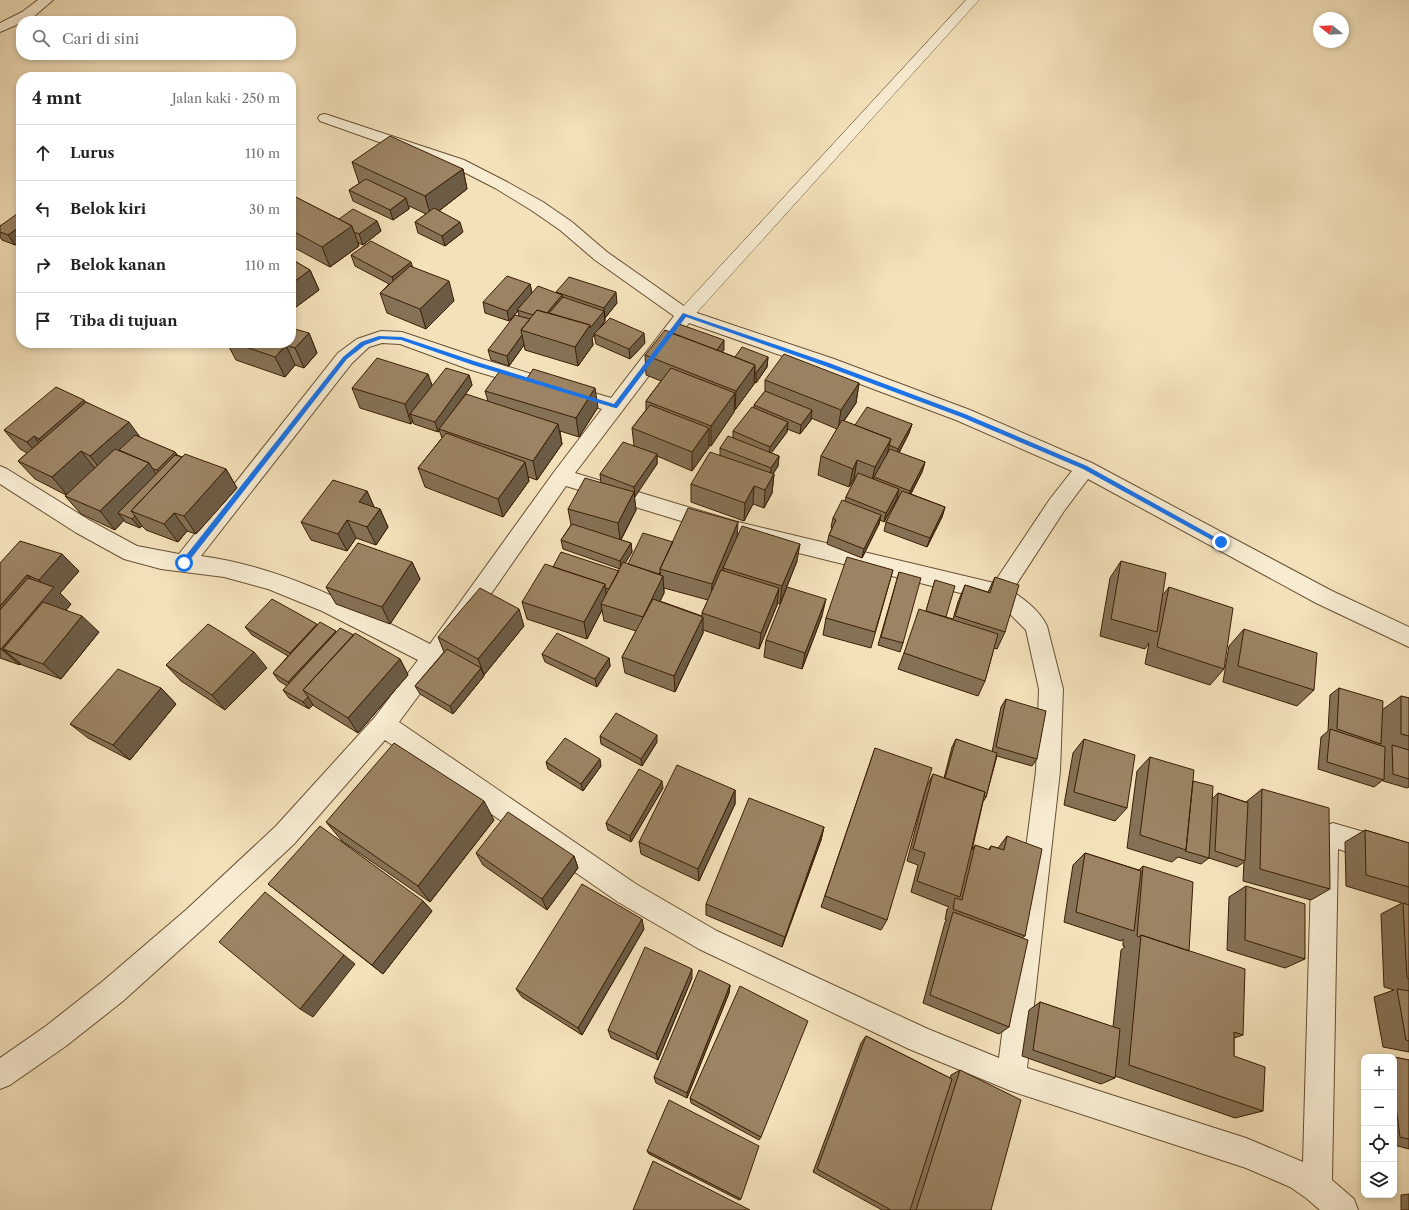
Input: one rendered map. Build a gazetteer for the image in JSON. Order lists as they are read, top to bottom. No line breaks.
{"north":"left","page":{"search":"Cari di sini","heading":["4 mnt","Jalan kaki · 250 m"],"list":[["Lurus","110 m"],["Belok kiri","30 m"],["Belok kanan","110 m"],"Tiba di tujuan"],"map_buttons":["+","−"]}}
